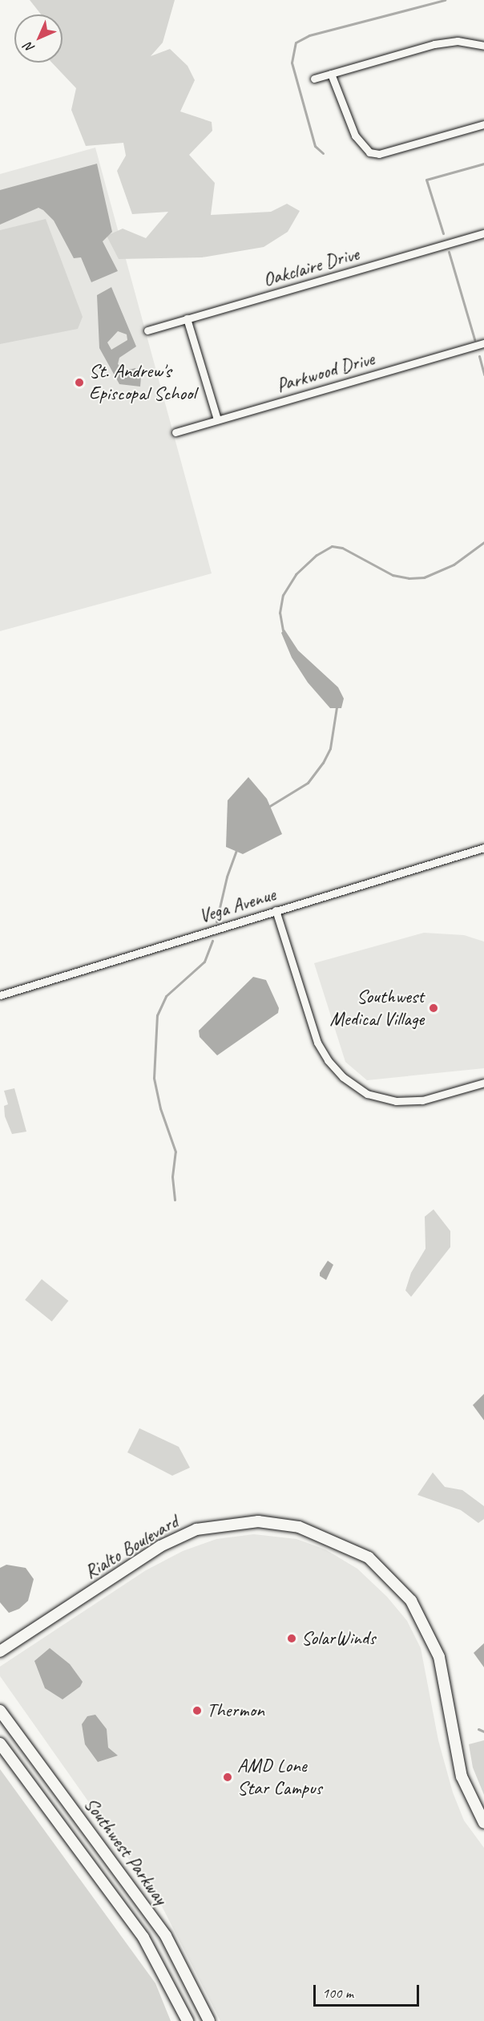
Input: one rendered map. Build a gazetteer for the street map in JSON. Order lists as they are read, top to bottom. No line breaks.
{"streets":{"main road":["Rialto Boulevard","Southwest Parkway"],"street":["Oakclaire Drive","Parkwood Drive","Vega Avenue"]},"places":["St. Andrew's Episcopal School","Southwest Medical Village","SolarWinds","Thermon","AMD Lone Star Campus"],"scale_bar":"100 m","north":"bottom left"}
